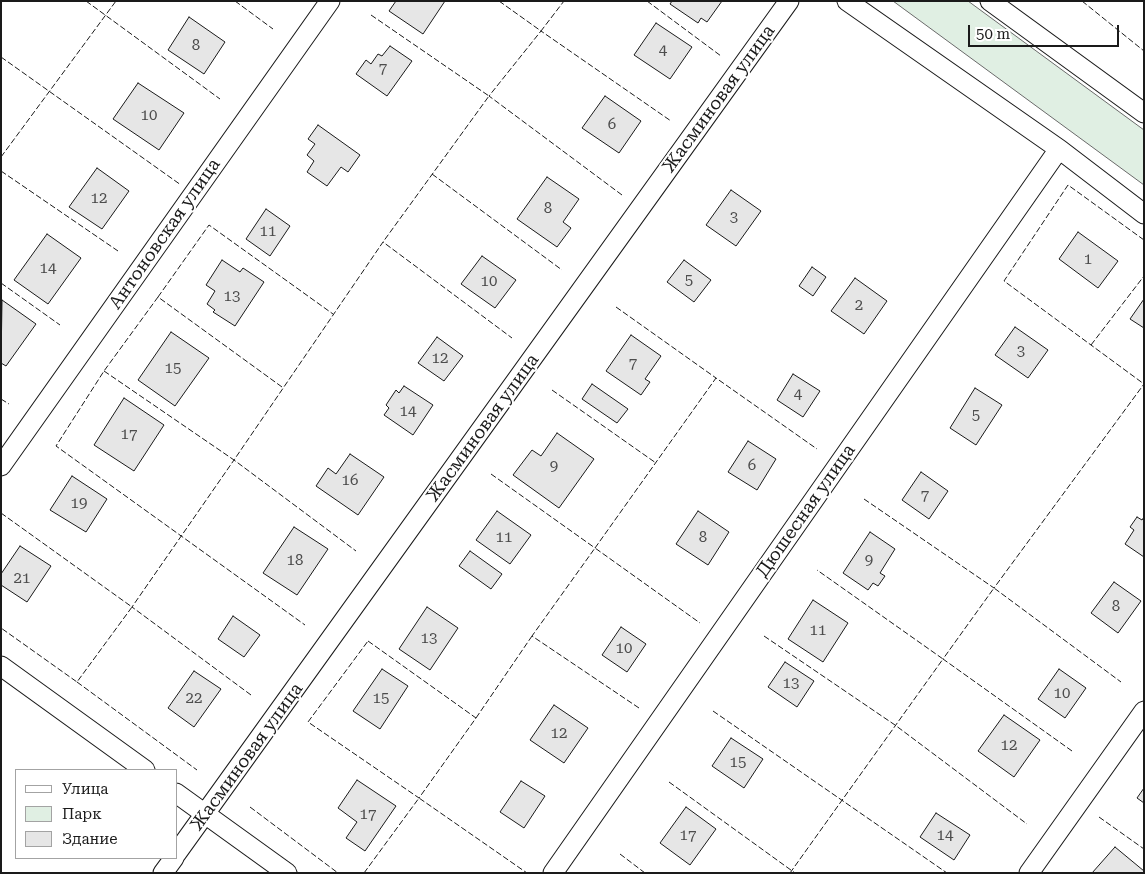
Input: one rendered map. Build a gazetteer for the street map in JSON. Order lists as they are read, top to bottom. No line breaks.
{"streets":{"street":["Жасминовая улица","Антоновская улица","Дюшесная улица"]},"house_numbers":["8","4","7","10","6","12","8","3","11","1","14","5","10","13","2","3","12","7","15","4","14","5","17","6","9","16","7","19","11","8","18","9","21","8","11","13","10","13","10","22","15","12","12","15","17","17","14"],"legend":["Улица","Парк","Здание"],"scale_bar":"50 m"}
